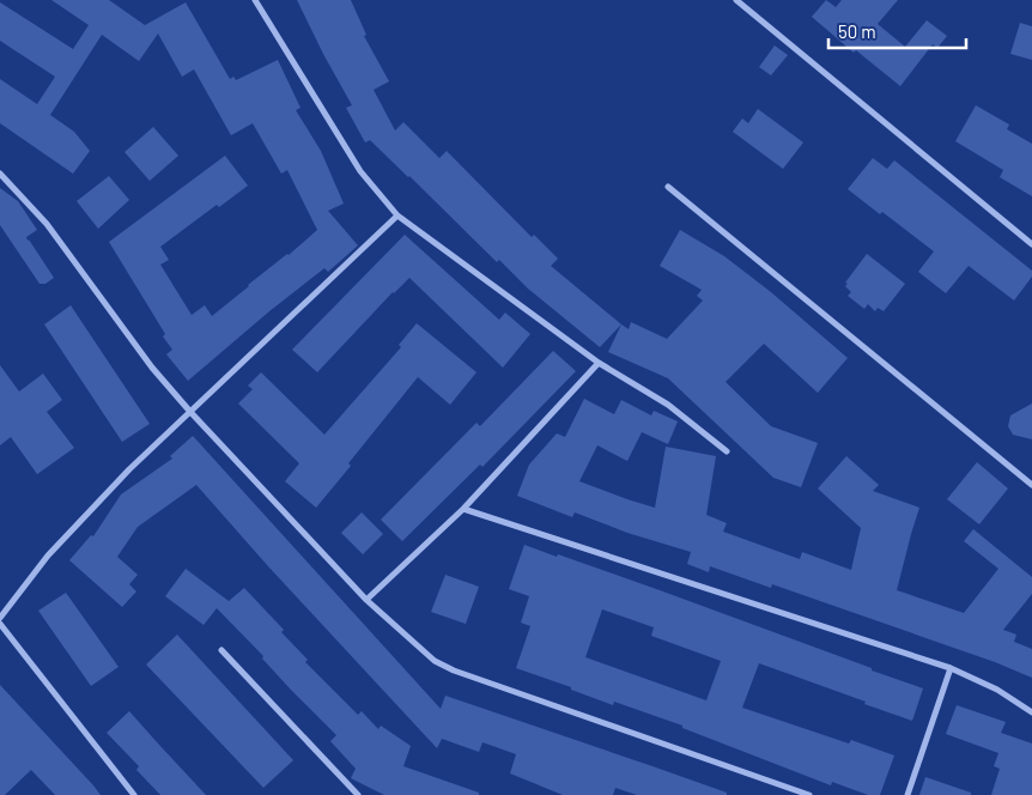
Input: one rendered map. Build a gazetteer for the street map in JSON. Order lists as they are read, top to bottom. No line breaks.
{"scale_bar":"50 m"}
